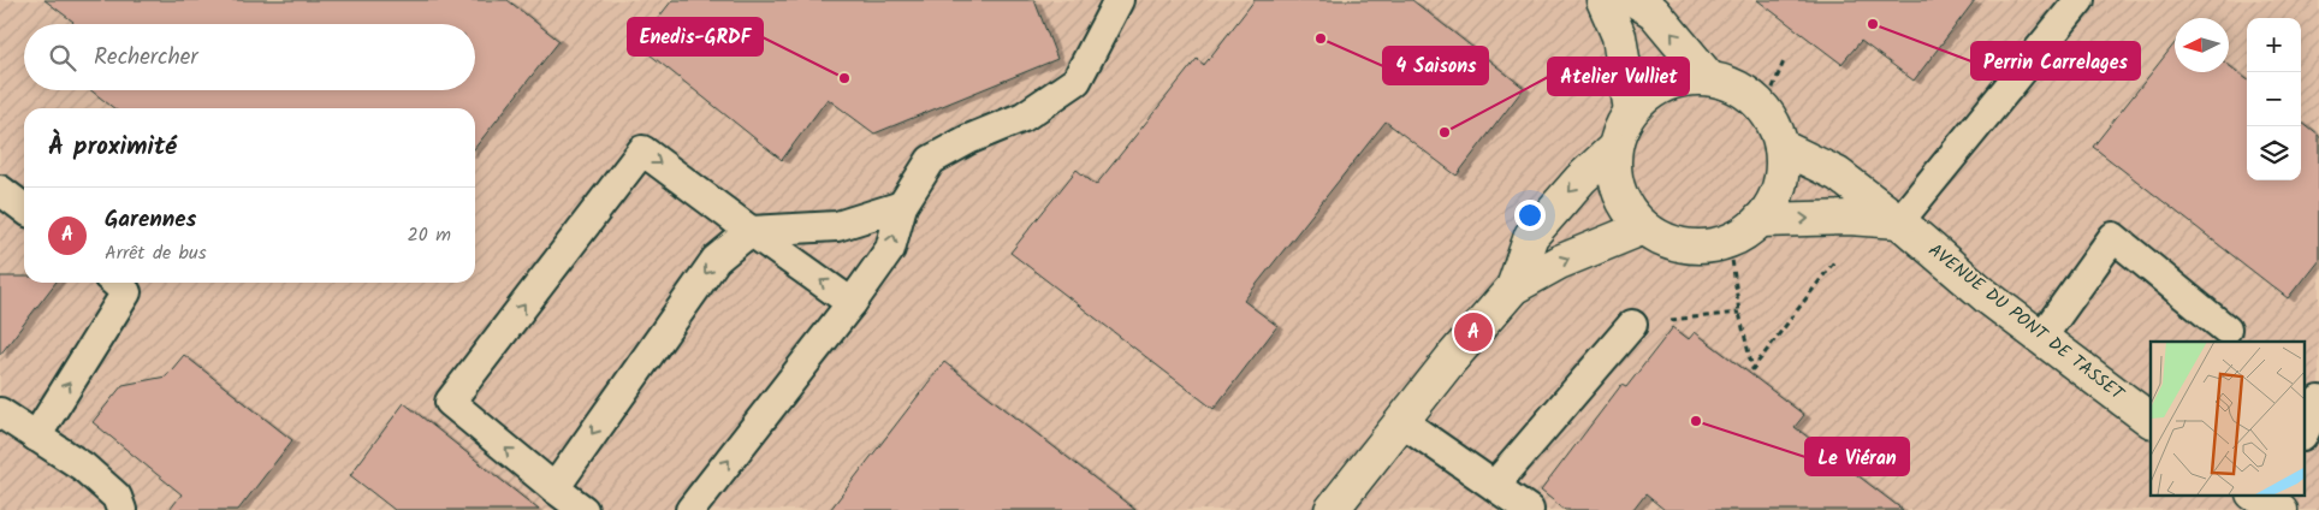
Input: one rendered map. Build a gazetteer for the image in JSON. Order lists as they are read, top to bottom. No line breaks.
{"streets":{"street":["AVENUE DU PONT DE TASSET"]},"places":["Perrin Carrelages","4 Saisons","Enedis-GRDF","Atelier Vulliet","Le Viéran"],"north":"left","page":{"map_buttons":["+","−"],"search":"Rechercher","heading":"À proximité","list":[{"mark":"A","name":"Garennes","note":"Arrêt de bus","value":"20 m"}],"pins":"A"}}
